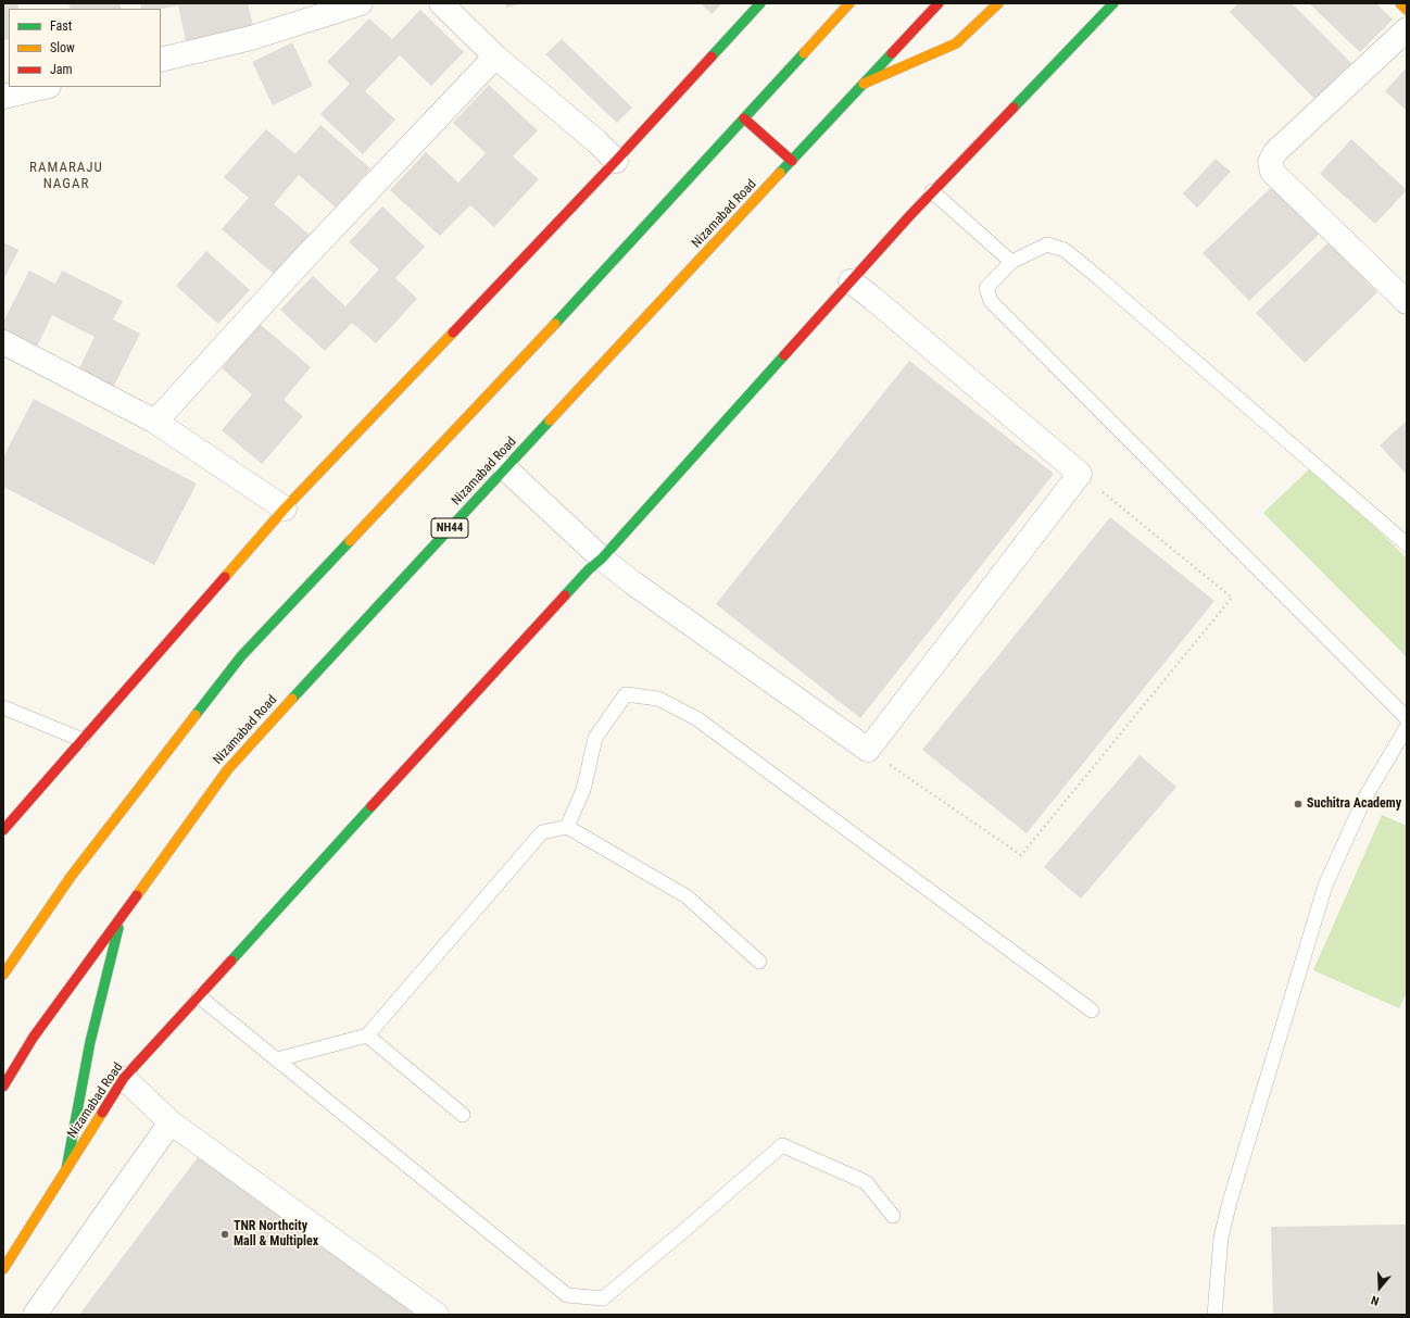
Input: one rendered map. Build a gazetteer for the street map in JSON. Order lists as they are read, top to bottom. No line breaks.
{"streets":{"main road":["Nizamabad Road","NH44"]},"districts":["RAMARAJU NAGAR"],"places":["Suchitra Academy","TNR Northcity Mall & Multiplex"],"legend":["Fast","Slow","Jam"],"north":"bottom"}
